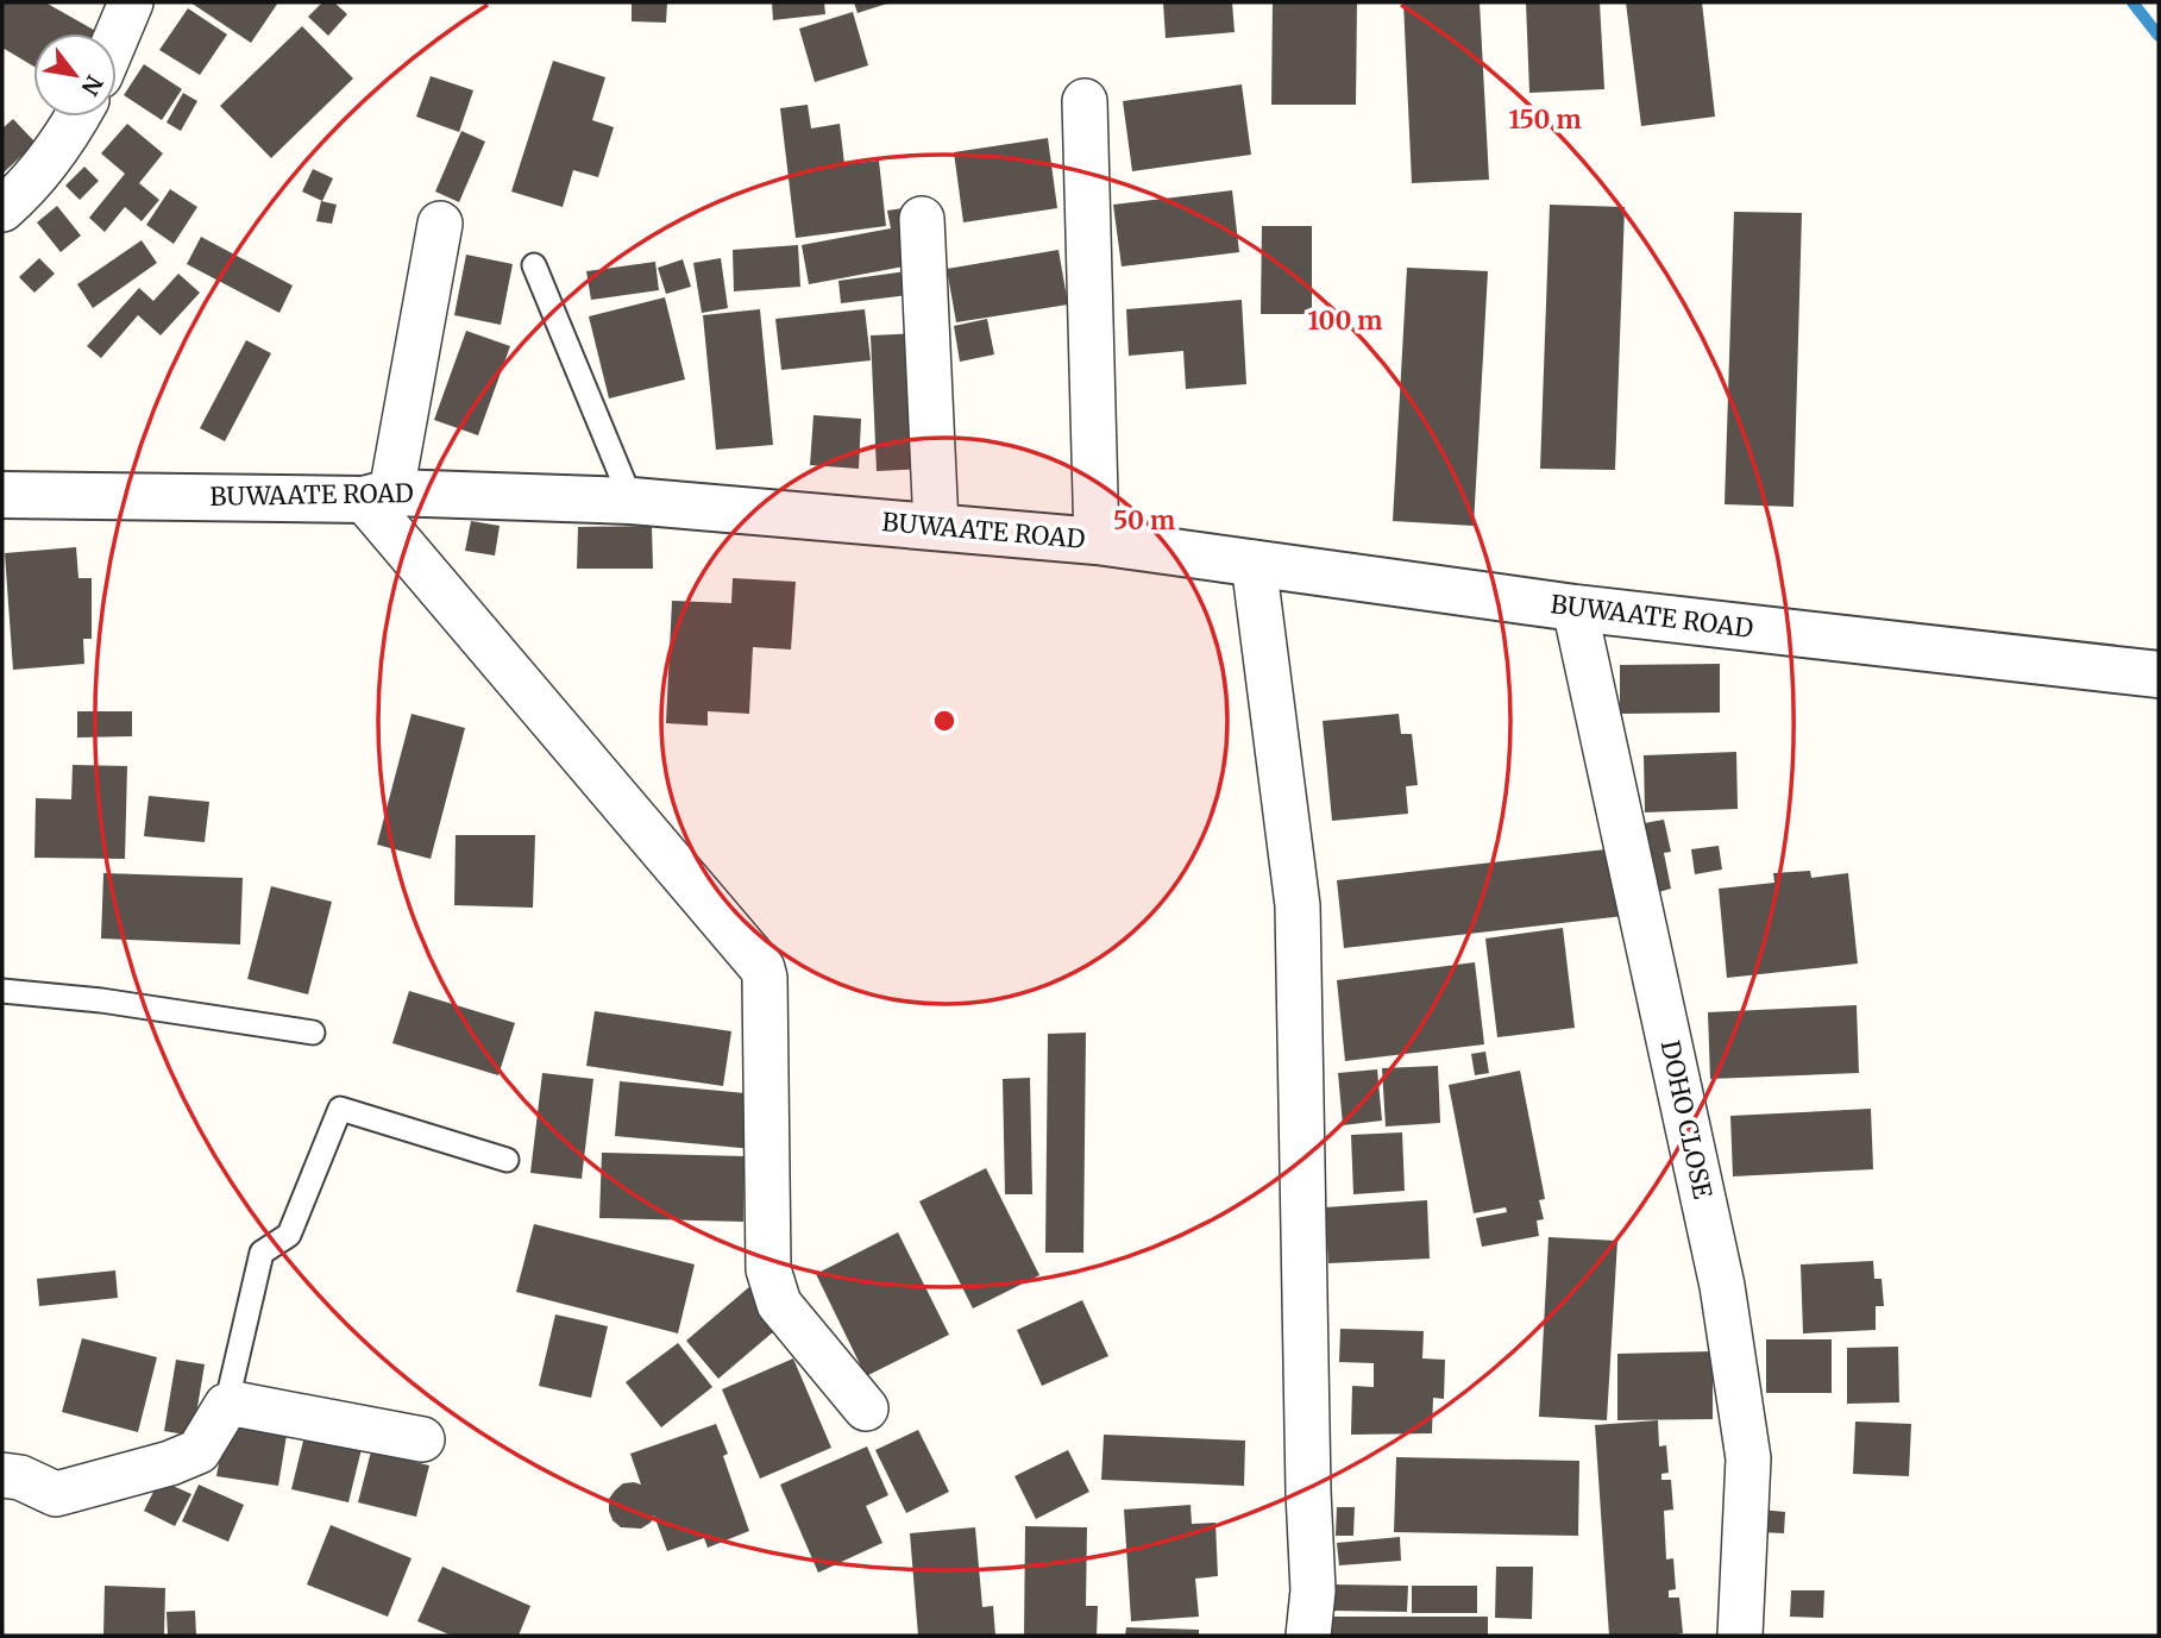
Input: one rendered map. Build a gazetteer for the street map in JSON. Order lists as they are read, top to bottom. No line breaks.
{"streets":{"street":["BUWAATE ROAD","DOHO CLOSE"]},"crossings":[["BUWAATE ROAD","DOHO CLOSE"]],"north":"bottom right","rings":["150 m","100 m","50 m"]}
